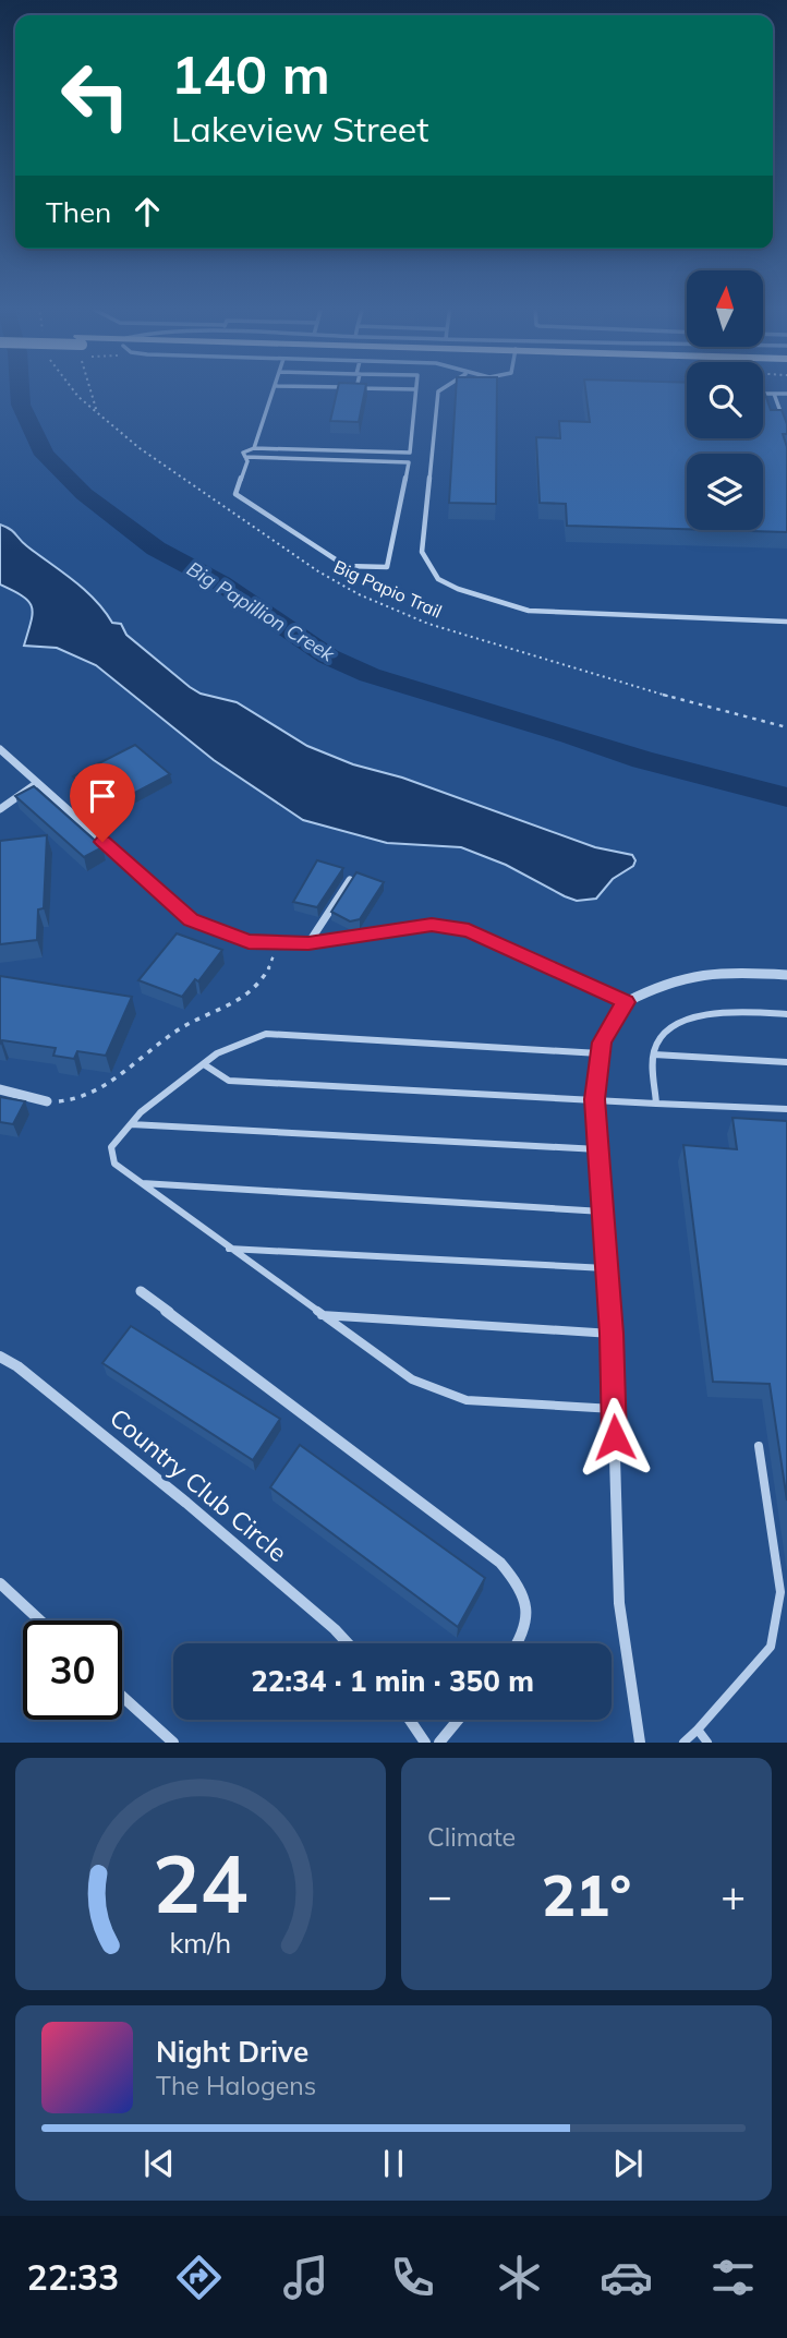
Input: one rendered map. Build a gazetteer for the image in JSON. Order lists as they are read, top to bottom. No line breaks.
{"streets":{"street":["Country Club Circle"],"path":["Big Papio Trail"]},"water":["Big Papillion Creek"],"north":"top","page":{"turn":["140 m","Lakeview Street"],"then":"Then","limit":"30","trip":"22:34 · 1 min · 350 m","tile":"Climate","heat":["−","21°","+"],"song":["Night Drive","The Halogens"],"tabs":"22:33","gauge":["24","km/h"]}}
